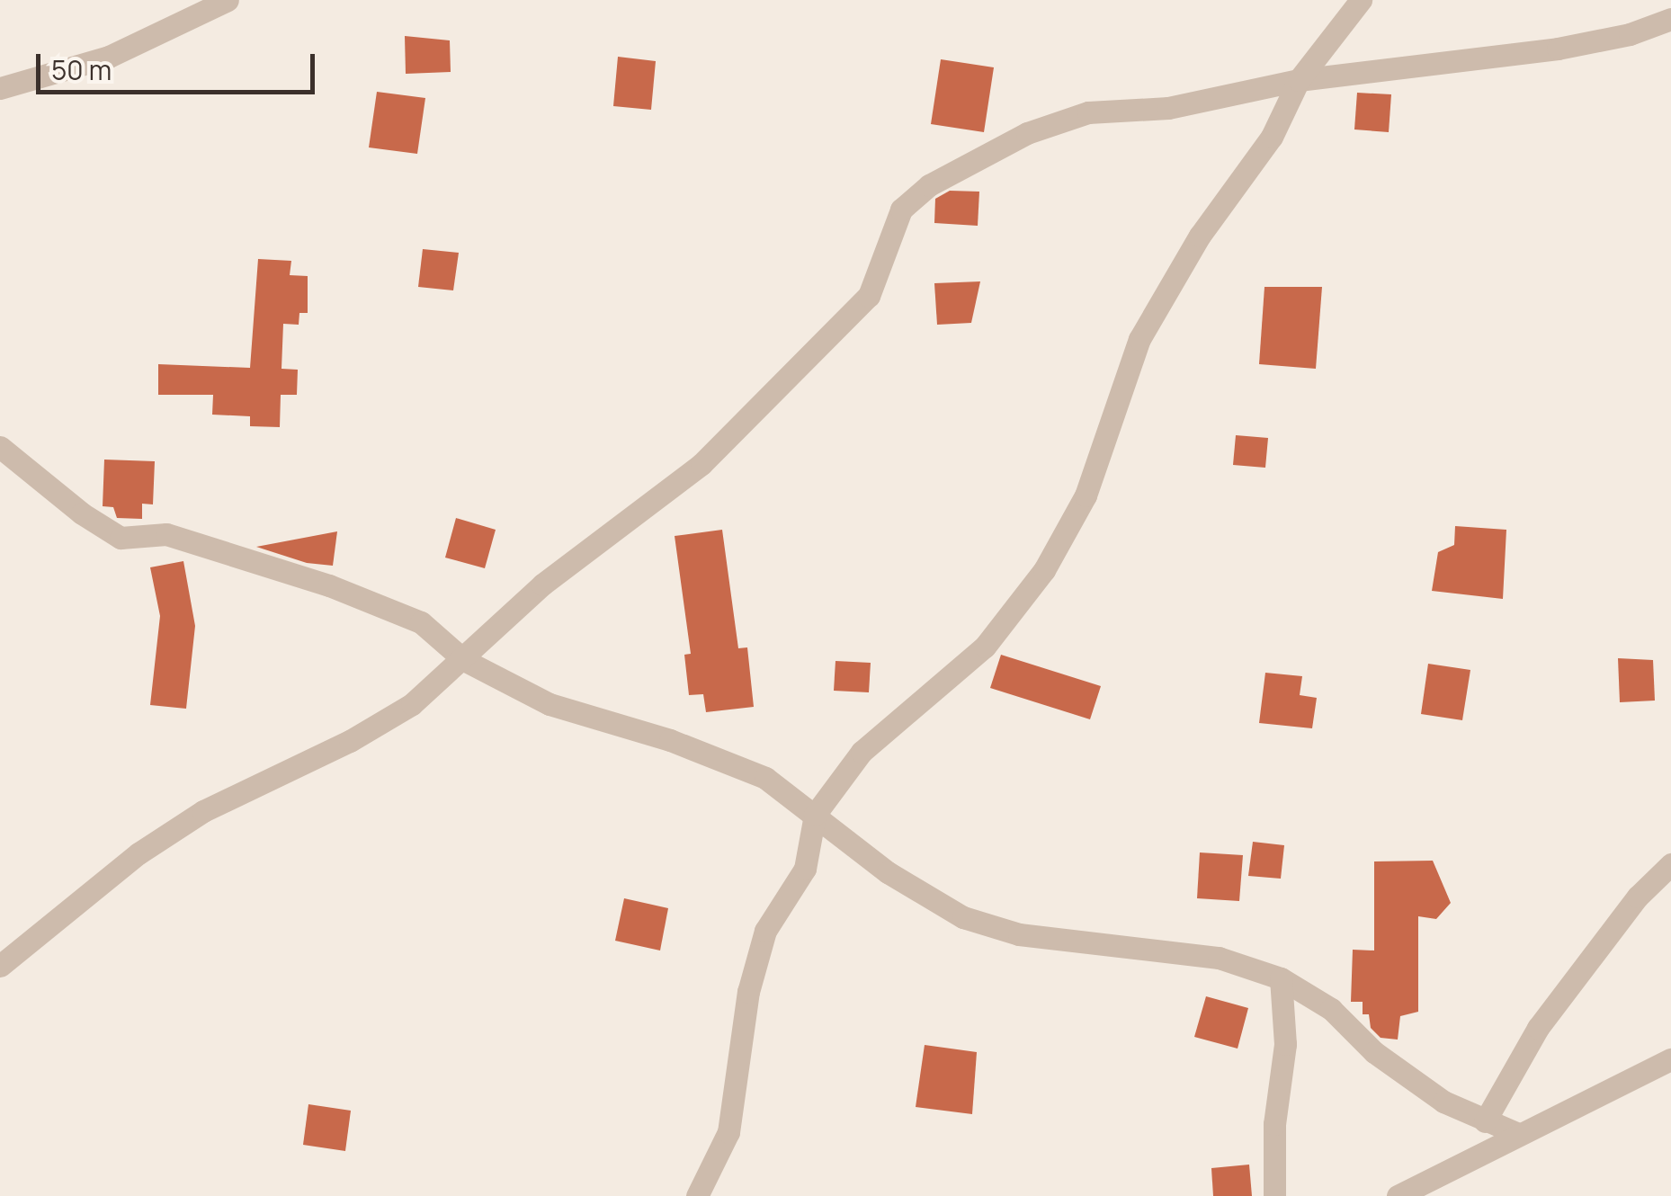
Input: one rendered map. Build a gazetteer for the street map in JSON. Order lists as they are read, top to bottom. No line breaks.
{"scale_bar":"50 m"}
